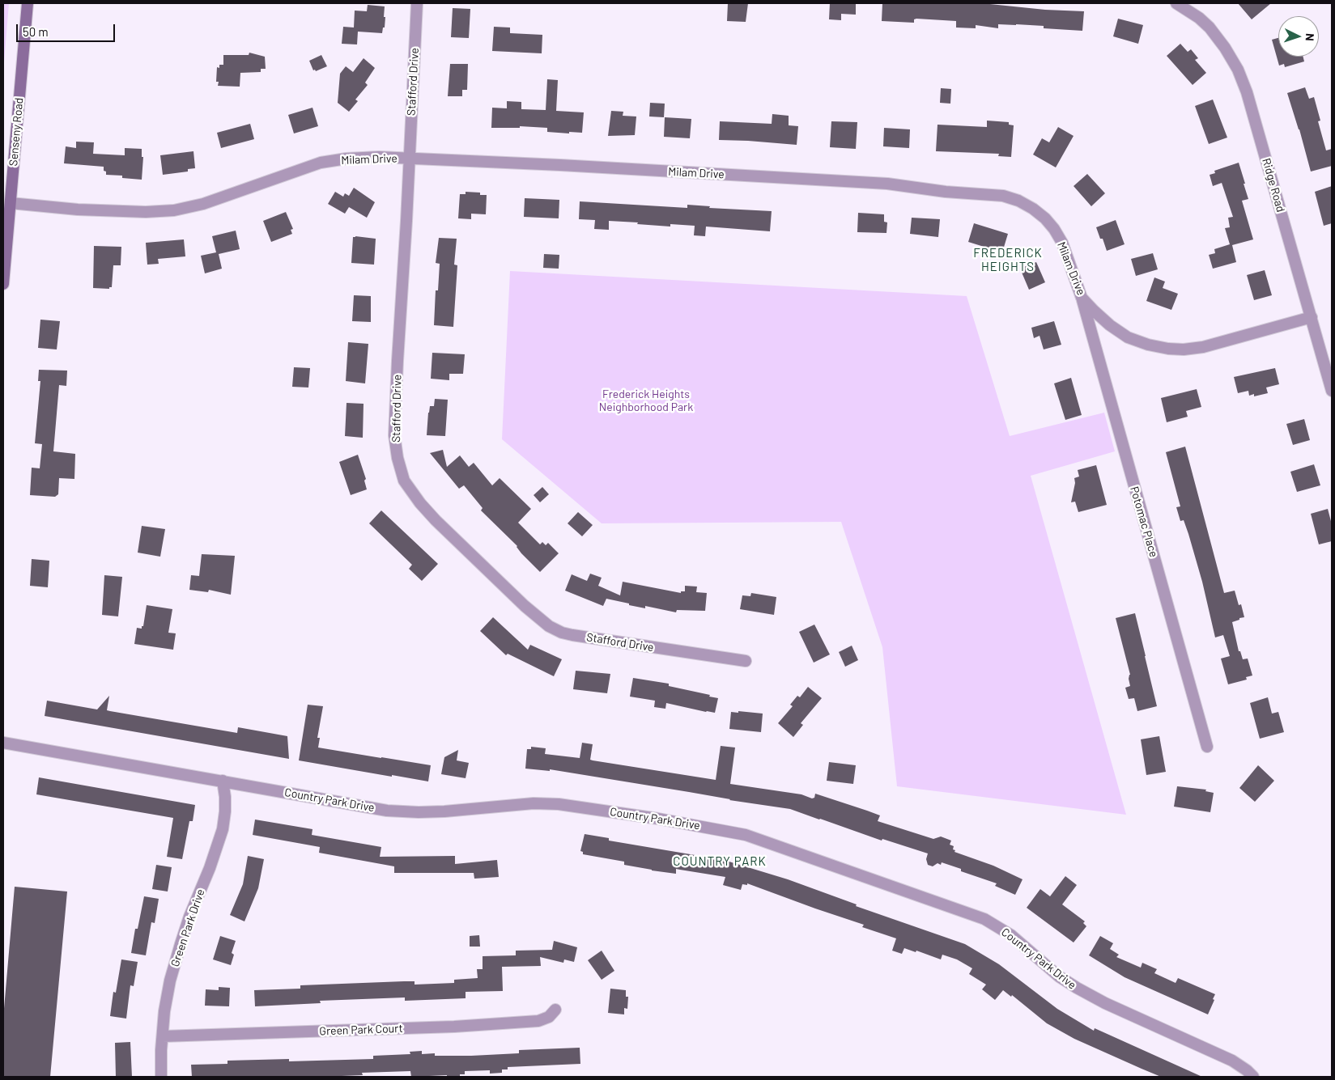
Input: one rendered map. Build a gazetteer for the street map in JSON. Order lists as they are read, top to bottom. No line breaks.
{"streets":{"main road":["Senseny Road"],"street":["Stafford Drive","Milam Drive","Ridge Road","Potomac Place","Country Park Drive","Green Park Drive","Green Park Court"]},"crossings":[["Stafford Drive","Milam Drive"],["Senseny Road","Milam Drive"],["Milam Drive","Ridge Road"],["Milam Drive","Potomac Place"],["Country Park Drive","Green Park Drive"],["Green Park Drive","Green Park Court"]],"districts":["FREDERICK HEIGHTS","COUNTRY PARK"],"parks":["Frederick Heights Neighborhood Park"],"scale_bar":"50 m","north":"right"}
